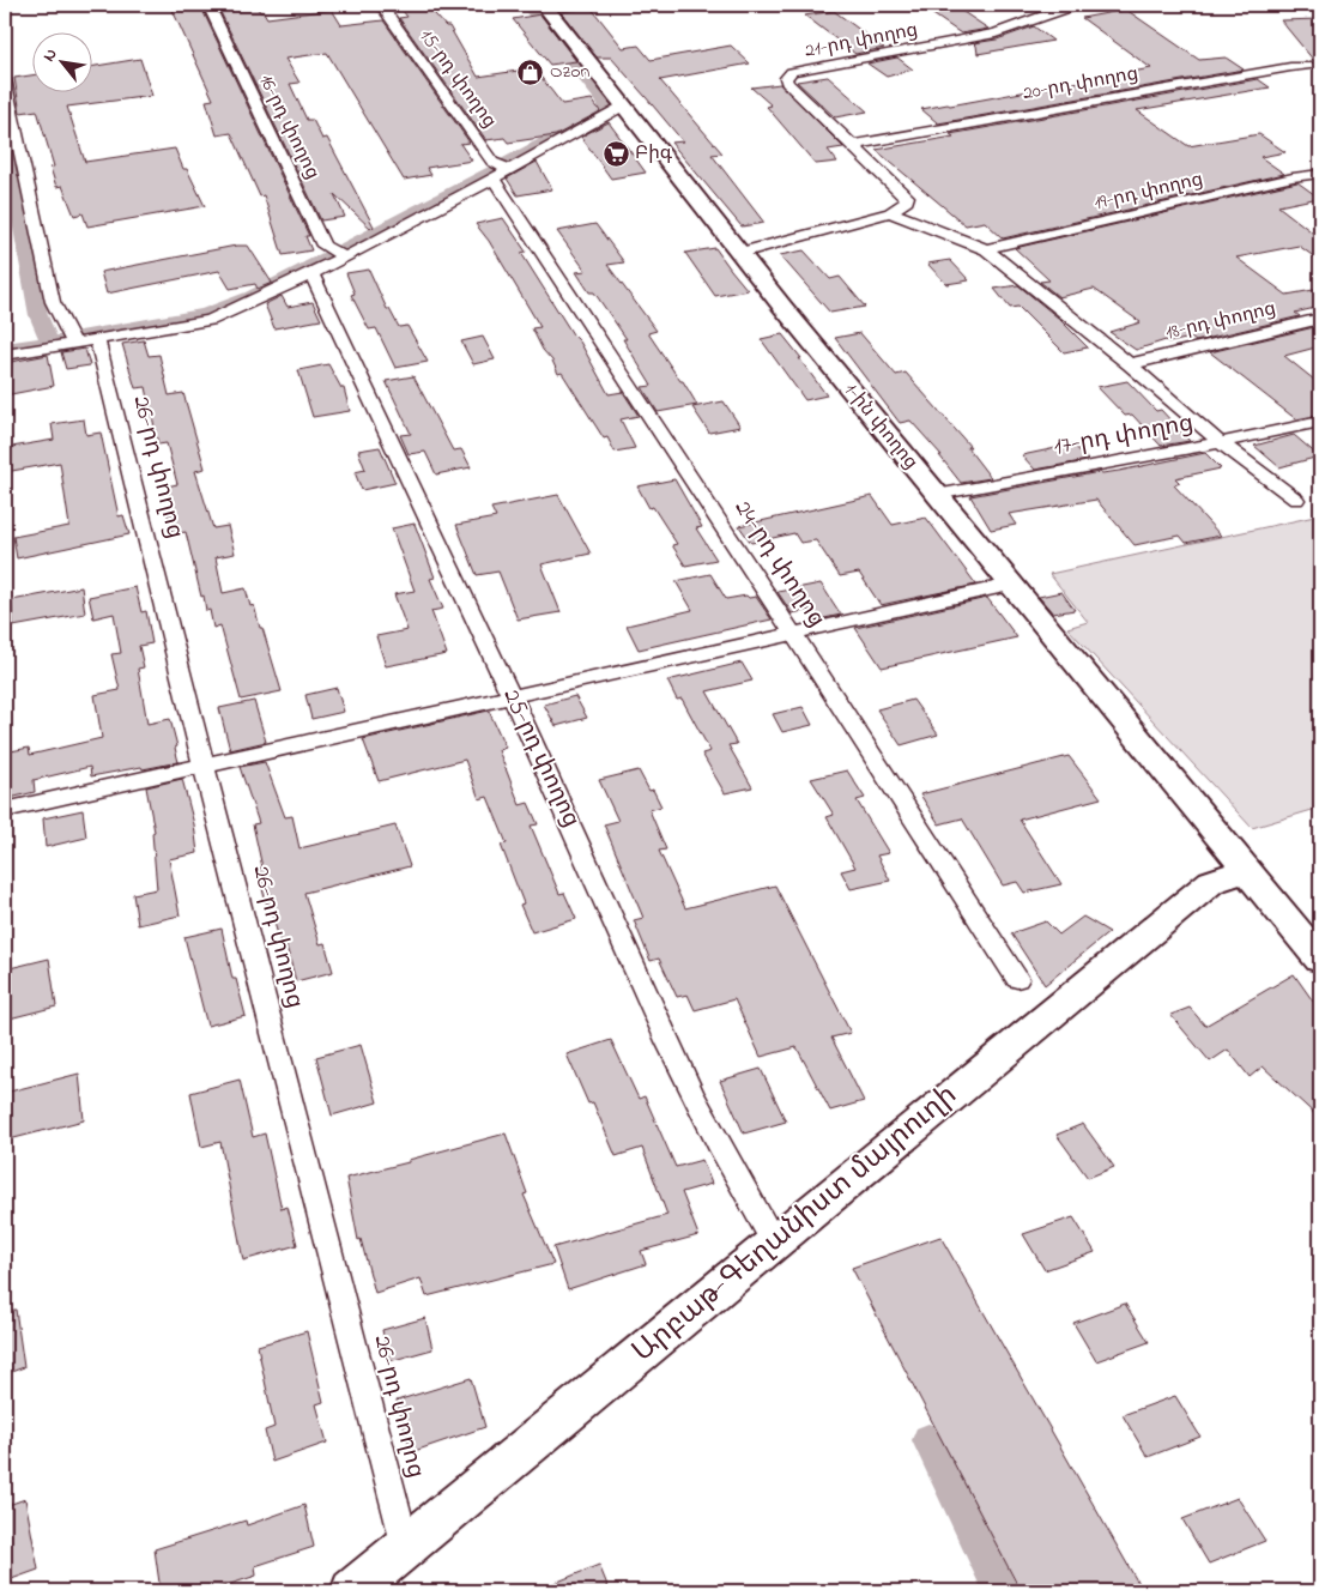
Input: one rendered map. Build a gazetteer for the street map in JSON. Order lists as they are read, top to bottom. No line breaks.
{"streets":{"main road":["1-ին փողոց","Արբաթ-Գեղանիստ մայրուղի"],"street":["21-րդ փողոց","15-րդ փողոց","20-րդ փողոց","16-րդ փողոց","19-րդ փողոց","18-րդ փողոց","17-րդ փողոց","26-րդ փողոց","24-րդ փողոց","25-րդ փողոց"]},"crossings":[["21-րդ փողոց","20-րդ փողոց"],["15-րդ փողոց","24-րդ փողոց"],["1-ին փողոց","17-րդ փողոց"],["1-ին փողոց","Արբաթ-Գեղանիստ մայրուղի"],["26-րդ փողոց","Արբաթ-Գեղանիստ մայրուղի"],["25-րդ փողոց","Արբաթ-Գեղանիստ մայրուղի"]],"places":{"shop":["Ozon"],"supermarket":["Բիգ"]},"north":"top left"}
